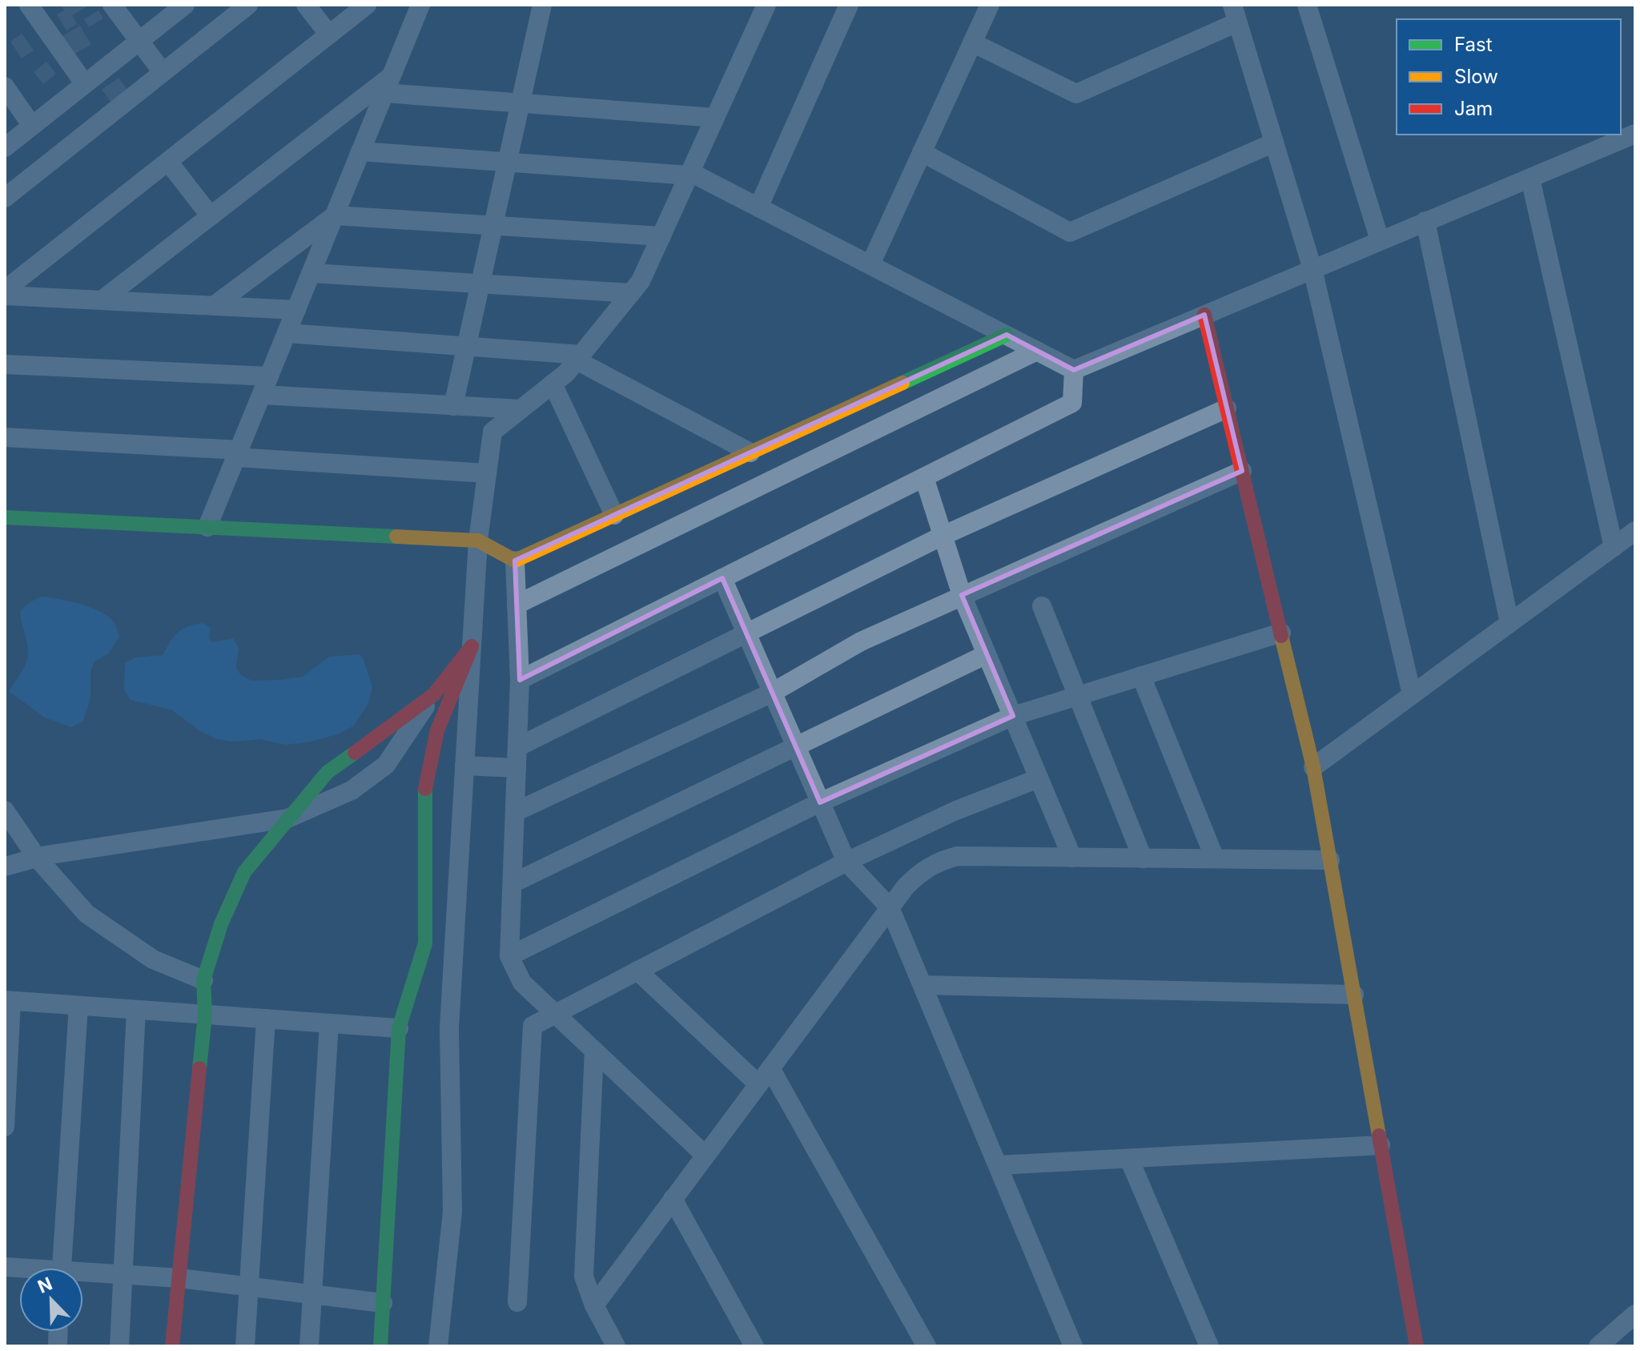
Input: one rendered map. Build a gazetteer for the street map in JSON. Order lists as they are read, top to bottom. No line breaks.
{"legend":["Fast","Slow","Jam"],"north":"top left"}
